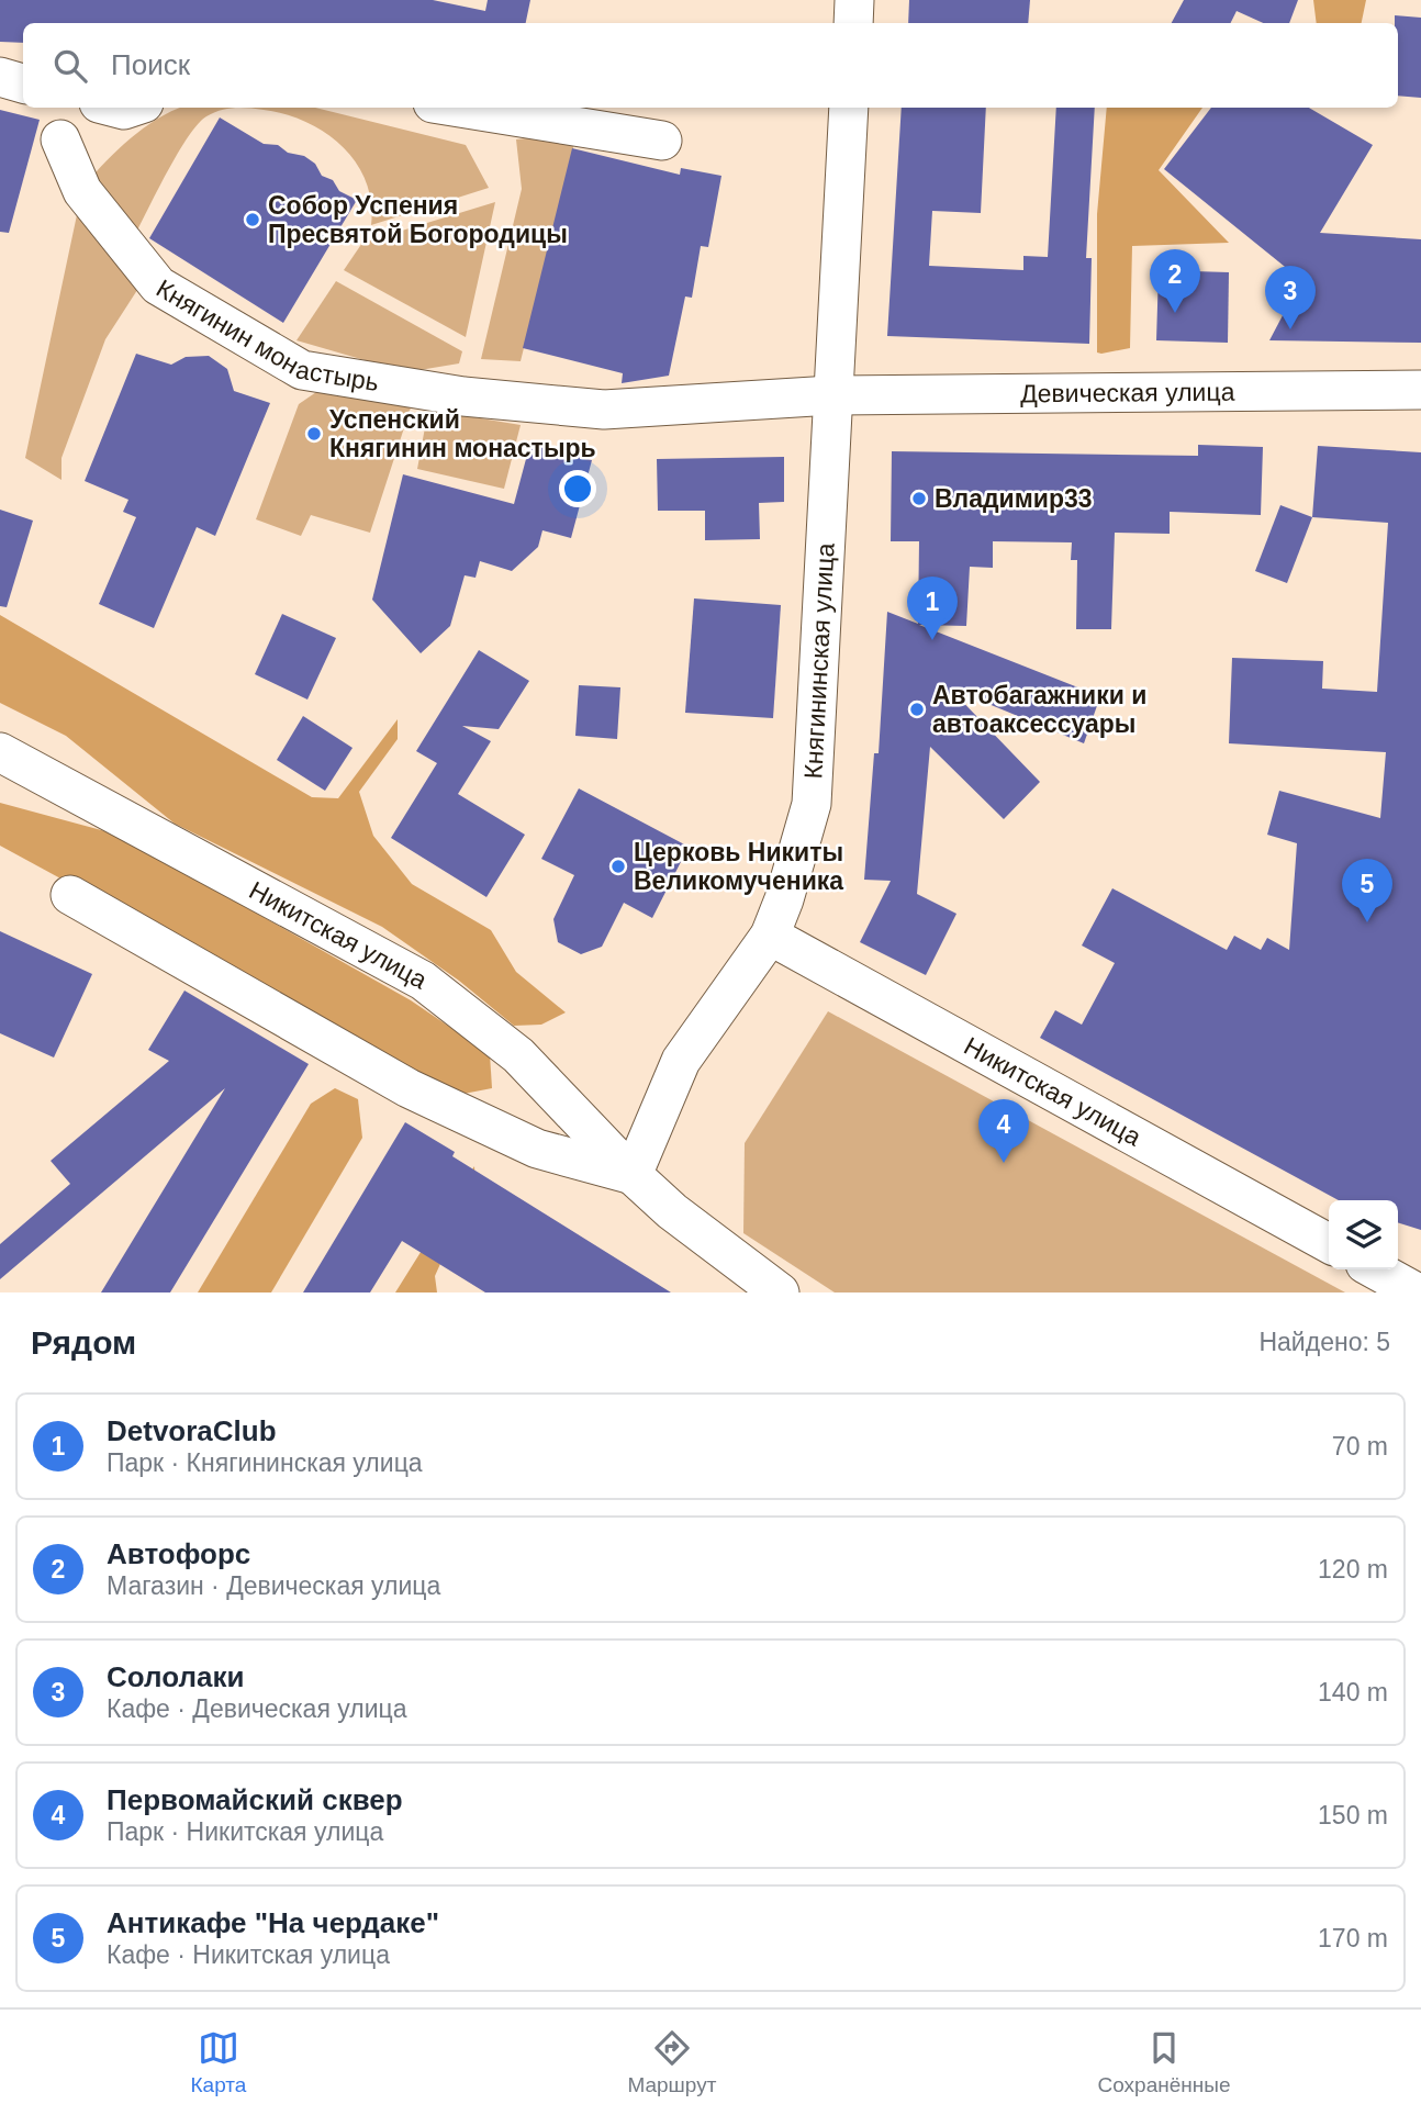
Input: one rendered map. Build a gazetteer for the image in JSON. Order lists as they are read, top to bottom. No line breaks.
{"streets":{"street":["Княгинин монастырь","Девическая улица","Княгининская улица","Никитская улица"]},"crossings":[["Княгинин монастырь","Девическая улица"],["Княгинин монастырь","Княгининская улица"],["Девическая улица","Княгининская улица"],["Княгининская улица","Никитская улица"]],"places":["Собор Успения Пресвятой Богородицы","Успенский Княгинин монастырь","Владимир33","Автобагажники и автоаксессуары","Церковь Никиты Великомученика"],"page":{"search":"Поиск","pins":["2","3","1","5","4"],"heading":["Рядом","Найдено: 5"],"list":[{"mark":"1","name":"DetvoraClub","note":"Парк · Княгининская улица","value":"70 m"},{"mark":"2","name":"Автофорс","note":"Магазин · Девическая улица","value":"120 m"},{"mark":"3","name":"Сололаки","note":"Кафе · Девическая улица","value":"140 m"},{"mark":"4","name":"Первомайский сквер","note":"Парк · Никитская улица","value":"150 m"},{"mark":"5","name":"Антикафе \"На чердаке\"","note":"Кафе · Никитская улица","value":"170 m"}],"nav":["Карта","Маршрут","Сохранённые"]}}
